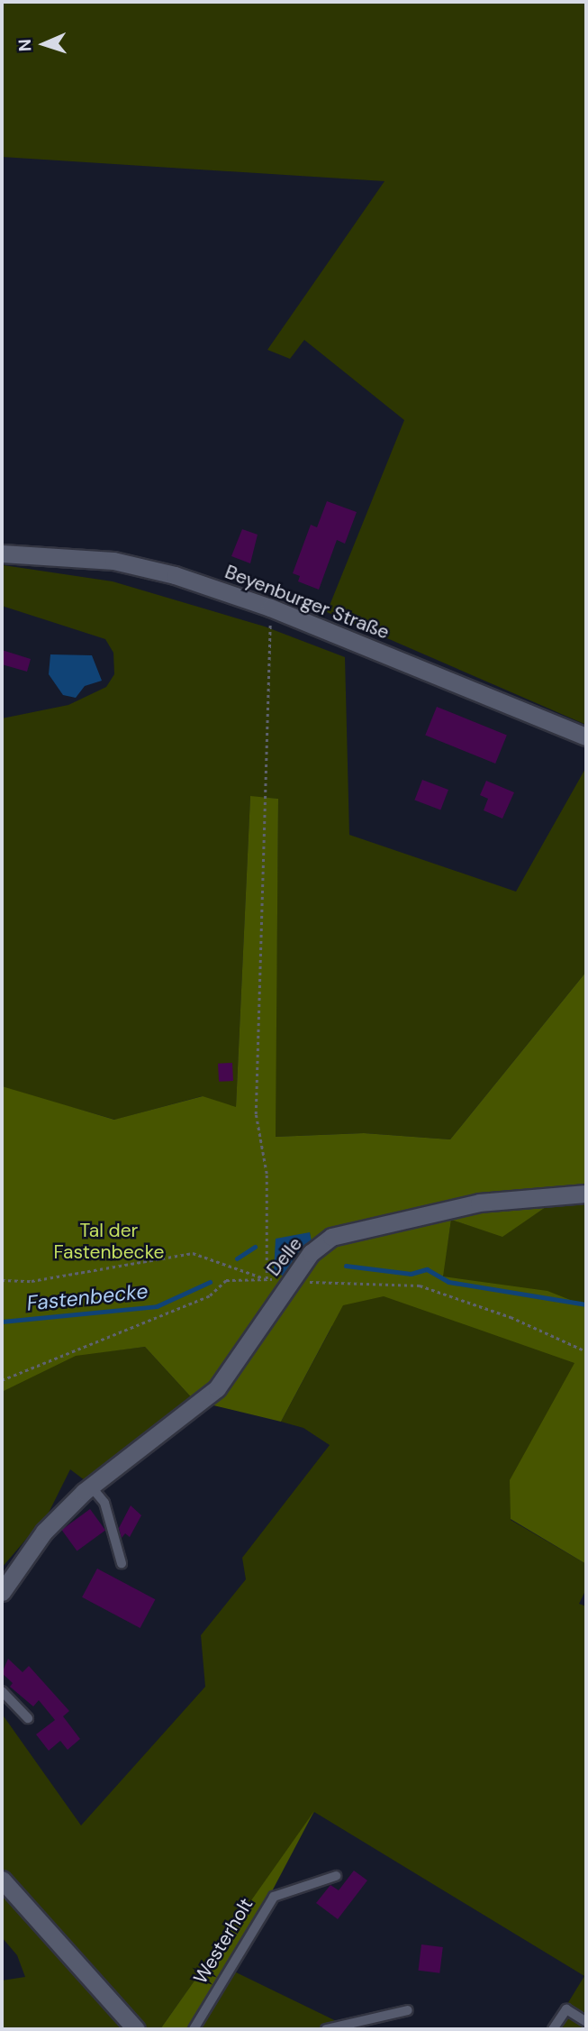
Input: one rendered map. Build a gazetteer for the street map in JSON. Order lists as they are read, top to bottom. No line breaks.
{"streets":{"street":["Beyenburger Straße","Delle"],"lane":["Westerholt"]},"water":["Fastenbecke"],"parks":["Tal der Fastenbecke"],"north":"left"}
